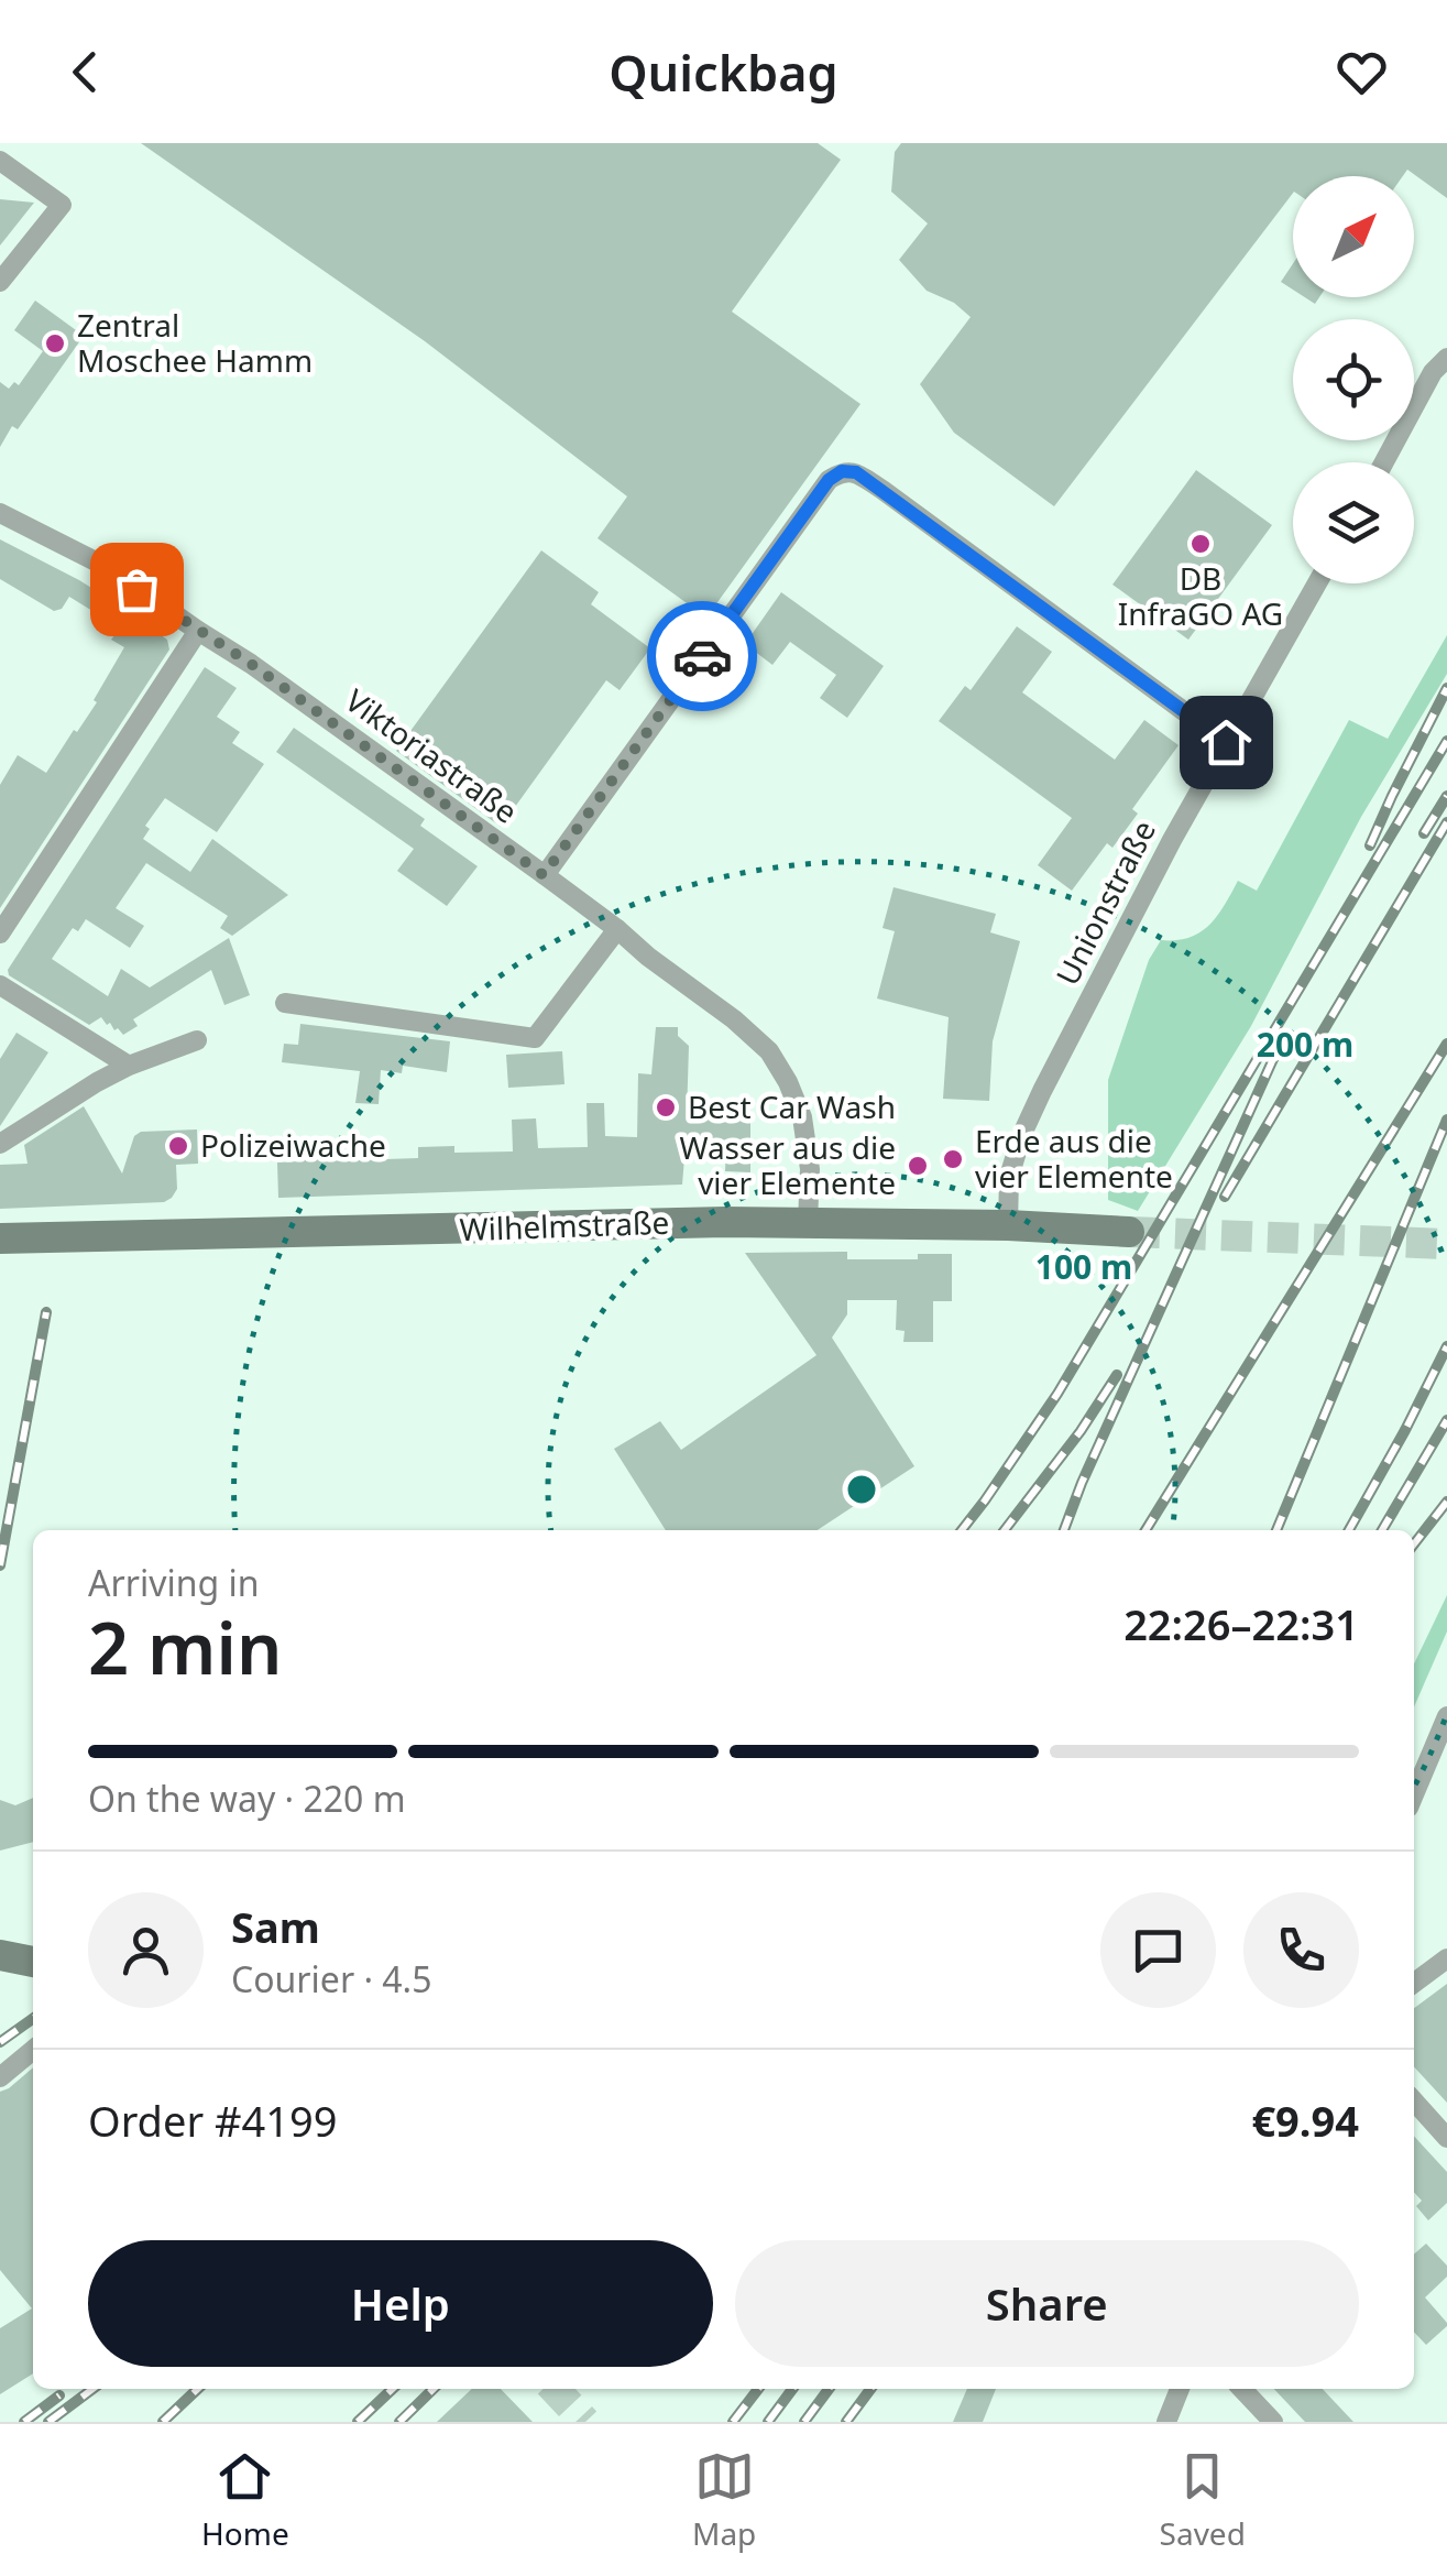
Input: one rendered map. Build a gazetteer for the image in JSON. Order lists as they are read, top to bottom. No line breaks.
{"streets":{"main road":["Wilhelmstraße"],"street":["Viktoriastraße","Unionstraße"]},"crossings":[["Viktoriastraße","Wilhelmstraße"],["Unionstraße","Wilhelmstraße"]],"places":["Zentral Moschee Hamm","DB InfraGO AG","Best Car Wash","Polizeiwache","Erde aus die vier Elemente","Wasser aus die vier Elemente"],"north":"top right","page":{"header":"Quickbag","heading":["2 min","Arriving in","22:26–22:31"],"panel":["Sam","Courier · 4.5","Order #4199","€9.94"],"bar":"On the way · 220 m","buttons":["Help","Share"],"tabs":["Home","Map","Saved"]},"rings":["200 m","100 m"]}
